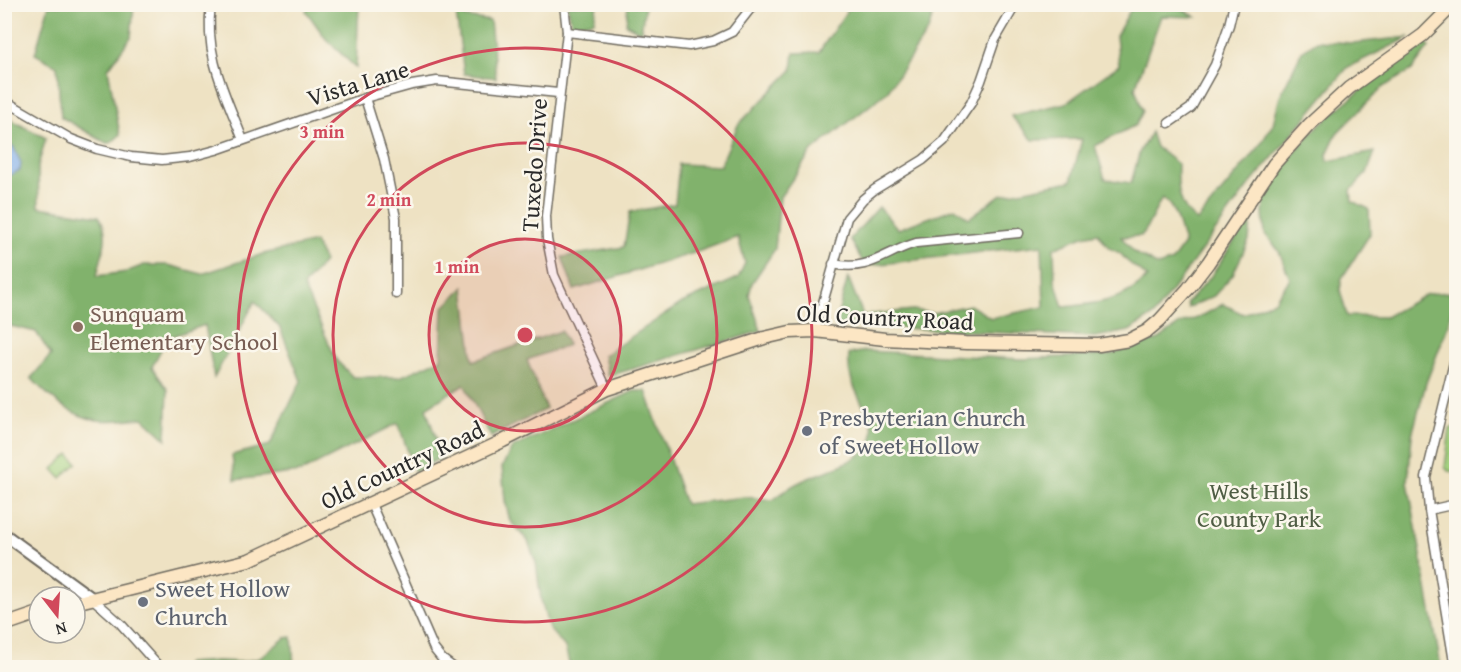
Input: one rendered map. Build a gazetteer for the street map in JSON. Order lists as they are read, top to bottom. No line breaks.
{"streets":{"main road":["Old Country Road"],"street":["Vista Lane","Tuxedo Drive"]},"crossings":[["Vista Lane","Tuxedo Drive"],["Tuxedo Drive","Old Country Road"]],"parks":["West Hills County Park"],"places":["Sunquam Elementary School","Presbyterian Church of Sweet Hollow","Sweet Hollow Church"],"north":"bottom","rings":["3 min","2 min","1 min"]}
